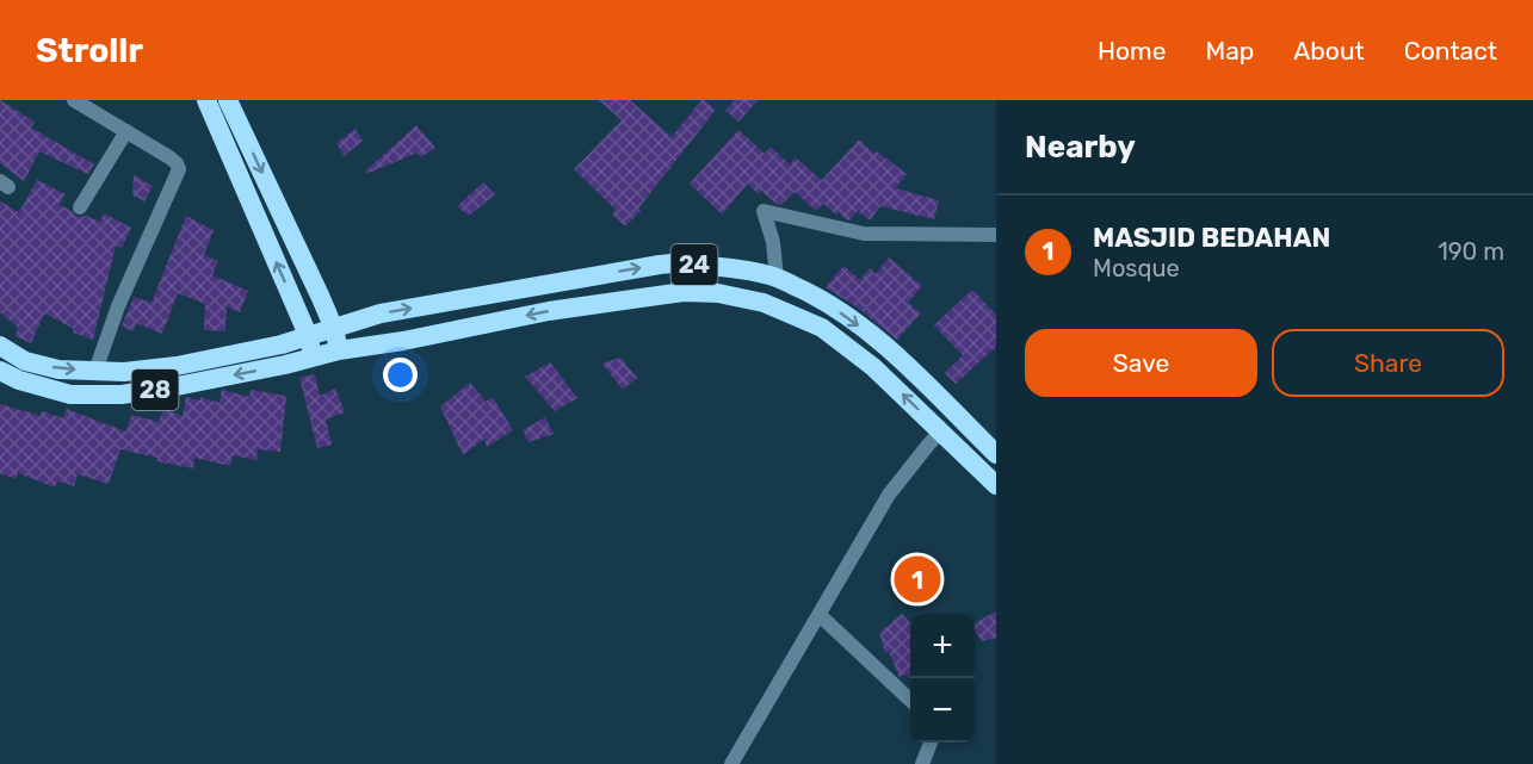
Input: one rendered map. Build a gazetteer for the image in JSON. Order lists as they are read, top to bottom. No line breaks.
{"streets":{"highway":["24","28"]},"crossings":[["24","28"]],"page":{"header":"Strollr","nav":["Home","Map","About","Contact"],"heading":"Nearby","list":[{"mark":"1","name":"MASJID BEDAHAN","note":"Mosque","value":"190 m"}],"buttons":["Save","Share"],"pins":"1","map_buttons":["+","−"]}}
